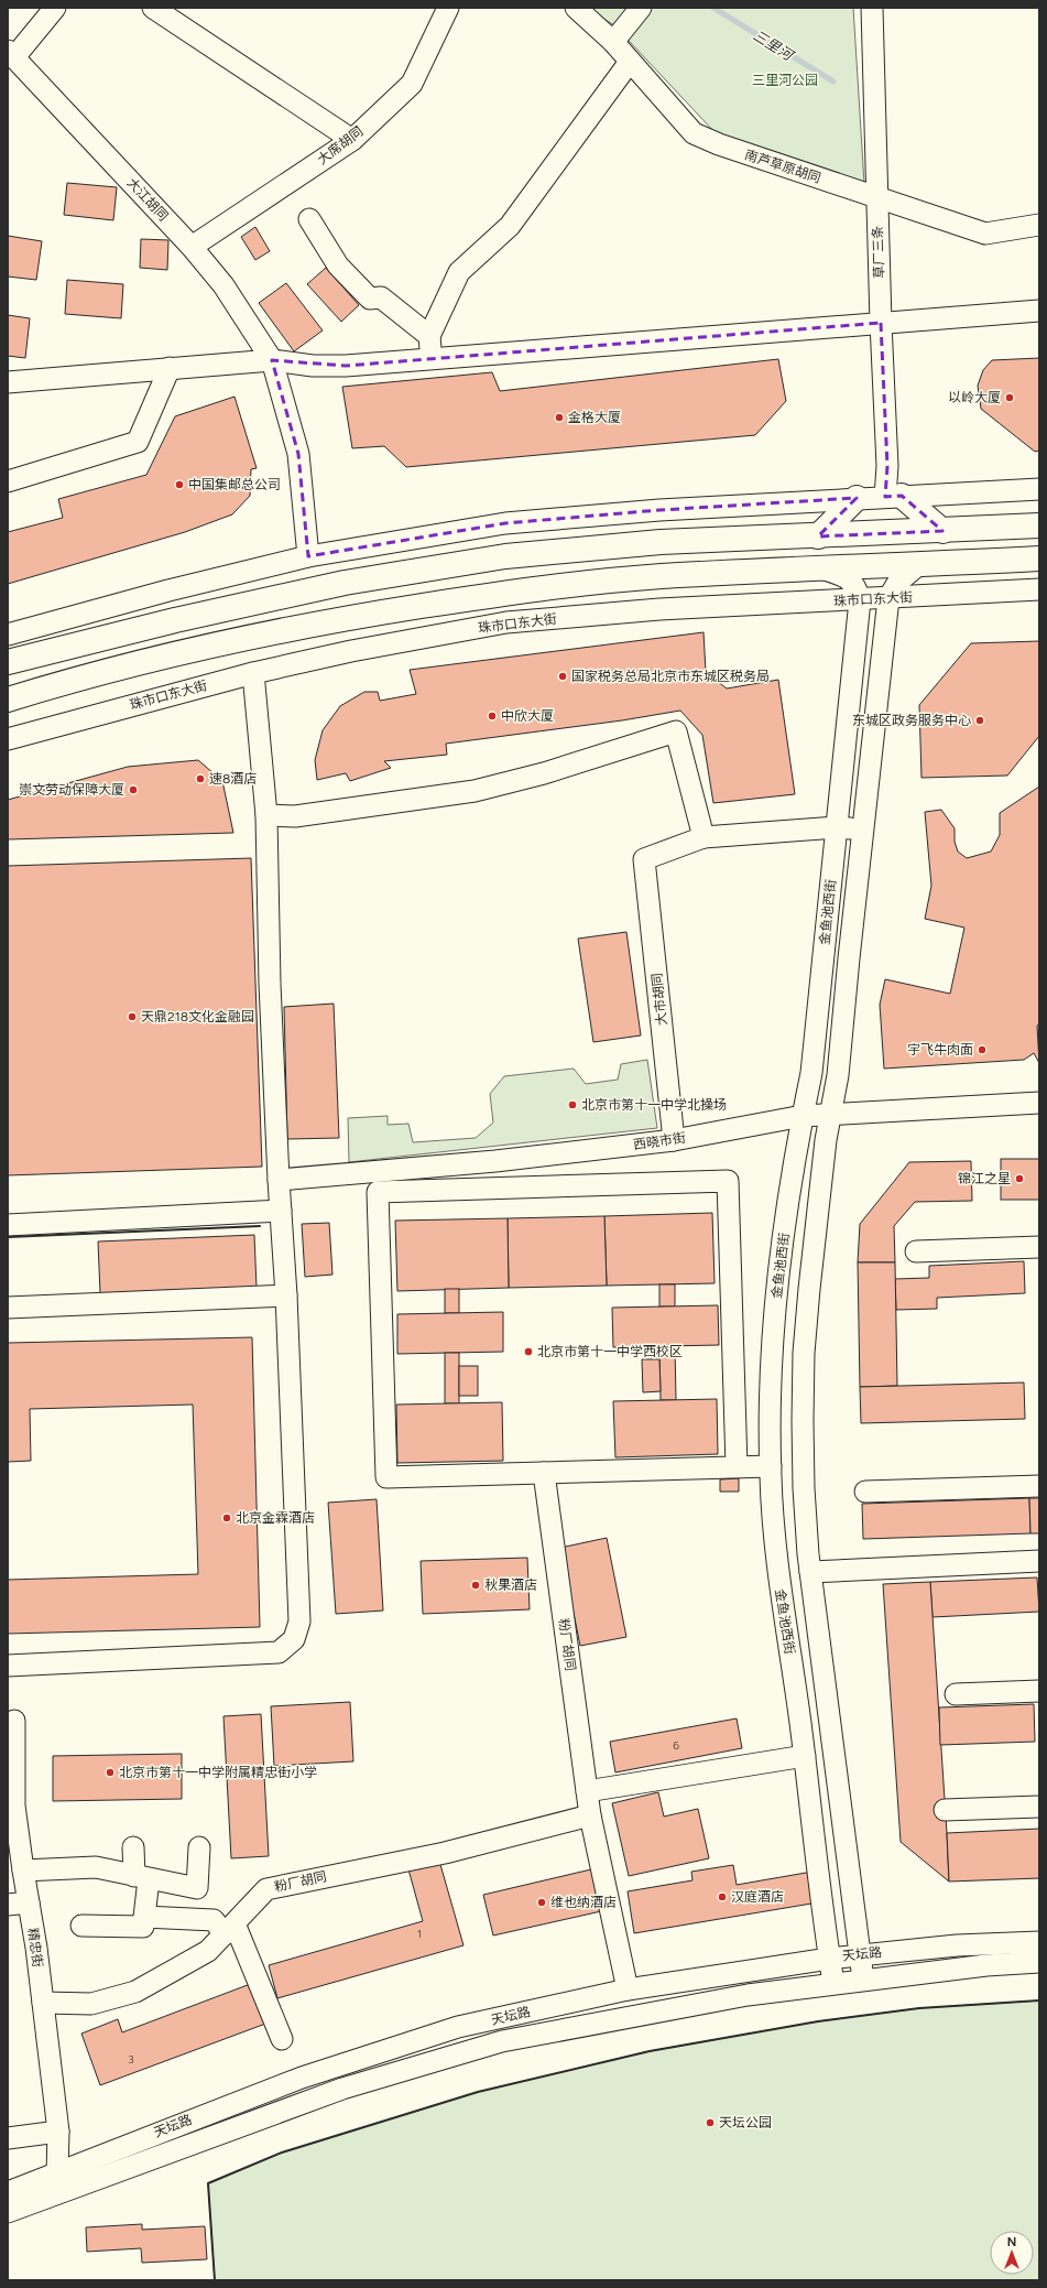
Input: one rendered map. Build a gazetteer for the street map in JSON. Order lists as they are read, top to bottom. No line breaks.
{"streets":{"street":["大席胡同","南芦草原胡同","大江胡同","草厂三条","珠市口东大街","金鱼池西街","大市胡同","西晓市街","粉厂胡同","精忠街","天坛路"]},"crossings":[["大席胡同","大江胡同"],["南芦草原胡同","草厂三条"],["珠市口东大街","金鱼池西街"],["金鱼池西街","西晓市街"],["金鱼池西街","天坛路"],["大市胡同","西晓市街"],["粉厂胡同","精忠街"],["粉厂胡同","天坛路"],["精忠街","天坛路"]],"water":["三里河"],"parks":["三里河公园"],"places":["以岭大厦","金格大厦","中国集邮总公司","国家税务总局北京市东城区税务局","中欣大厦","东城区政务服务中心","速8酒店","崇文劳动保障大厦","天鼎218文化金融园","宇飞牛肉面","北京市第十一中学北操场","锦江之星","北京市第十一中学西校区","北京金霖酒店","秋果酒店","北京市第十一中学附属精忠街小学","汉庭酒店","维也纳酒店","天坛公园"],"house_numbers":["6","1","3"],"north":"top"}
